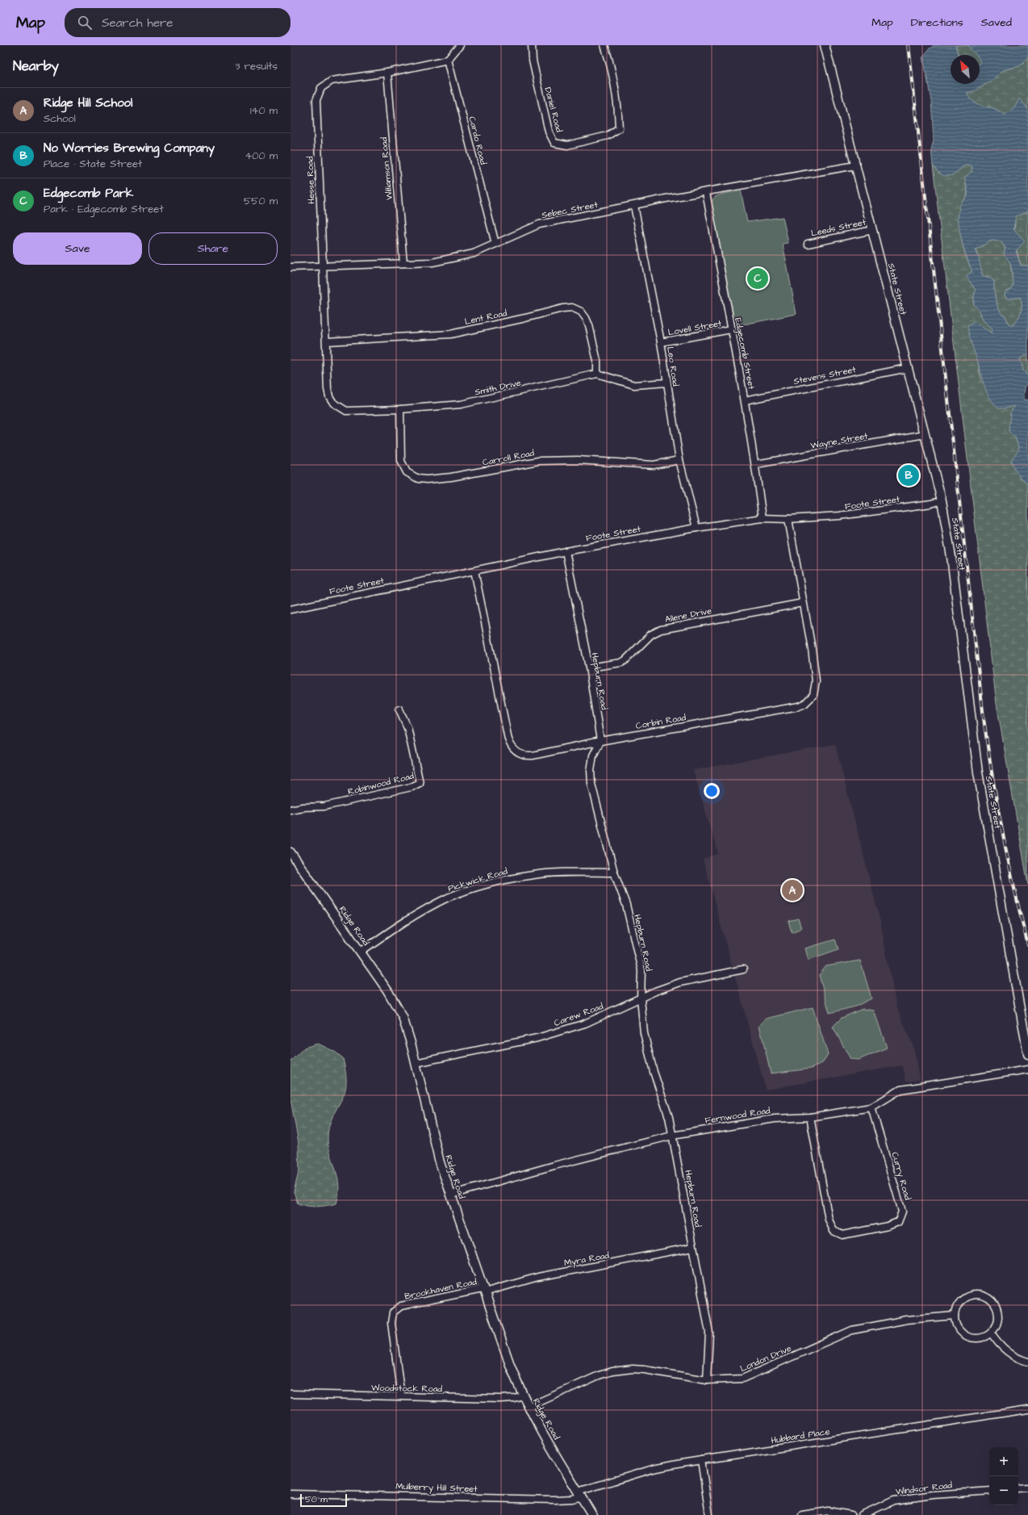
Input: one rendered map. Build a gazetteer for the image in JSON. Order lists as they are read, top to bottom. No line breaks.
{"streets":{"main road":["State Street","Ridge Road"],"street":["Daniel Road","Cardo Road","Williamson Road","Hesse Road","Sebec Street","Leeds Street","Lent Road","Lovell Street","Edgecomb Street","Leo Road","Stevens Street","Smith Drive","Wayne Street","Carroll Road","Foote Street","Allene Drive","Hepburn Road","Corbin Road","Robinwood Road","Pickwick Road","Carew Road","Fernwood Road","Curry Road","Myra Road","Brookhaven Road","London Drive","Woodstock Road","Hubbard Place","Mulberry Hill Street","Windsor Road"]},"crossings":[["Cardo Road","Hesse Road"],["Cardo Road","Sebec Street"],["Williamson Road","Hesse Road"],["Williamson Road","Sebec Street"],["Hesse Road","Sebec Street"],["Hesse Road","Lent Road"],["Hesse Road","Smith Drive"],["Sebec Street","State Street"],["Sebec Street","Edgecomb Street"],["Sebec Street","Leo Road"],["Leeds Street","State Street"],["State Street","Stevens Street"],["State Street","Wayne Street"],["State Street","Foote Street"],["Lent Road","Smith Drive"],["Lovell Street","Edgecomb Street"],["Lovell Street","Leo Road"],["Edgecomb Street","Stevens Street"],["Edgecomb Street","Wayne Street"],["Edgecomb Street","Foote Street"],["Leo Road","Smith Drive"],["Leo Road","Carroll Road"],["Leo Road","Foote Street"],["Smith Drive","Carroll Road"],["Foote Street","Hepburn Road"],["Foote Street","Corbin Road"],["Allene Drive","Hepburn Road"],["Allene Drive","Corbin Road"],["Hepburn Road","Corbin Road"],["Hepburn Road","Pickwick Road"],["Hepburn Road","Carew Road"],["Hepburn Road","Fernwood Road"],["Hepburn Road","Myra Road"],["Hepburn Road","London Drive"],["Pickwick Road","Ridge Road"],["Ridge Road","Carew Road"],["Ridge Road","Fernwood Road"],["Ridge Road","Myra Road"],["Ridge Road","Brookhaven Road"],["Ridge Road","London Drive"],["Ridge Road","Woodstock Road"],["Ridge Road","Hubbard Place"],["Ridge Road","Mulberry Hill Street"],["Fernwood Road","Curry Road"],["Myra Road","Brookhaven Road"],["Brookhaven Road","Woodstock Road"],["Hubbard Place","Mulberry Hill Street"]],"scale_bar":"50 m","north":"top left","page":{"header":"Map","search":"Search here","nav":["Map","Directions","Saved"],"heading":["Nearby","3 results"],"list":[{"mark":"A","name":"Ridge Hill School","note":"School","value":"140 m"},{"mark":"B","name":"No Worries Brewing Company","note":"Place · State Street","value":"400 m"},{"mark":"C","name":"Edgecomb Park","note":"Park · Edgecomb Street","value":"550 m"}],"buttons":["Save","Share"],"pins":["C","B","A"],"map_buttons":["+","−"],"scale":"50 m"}}
